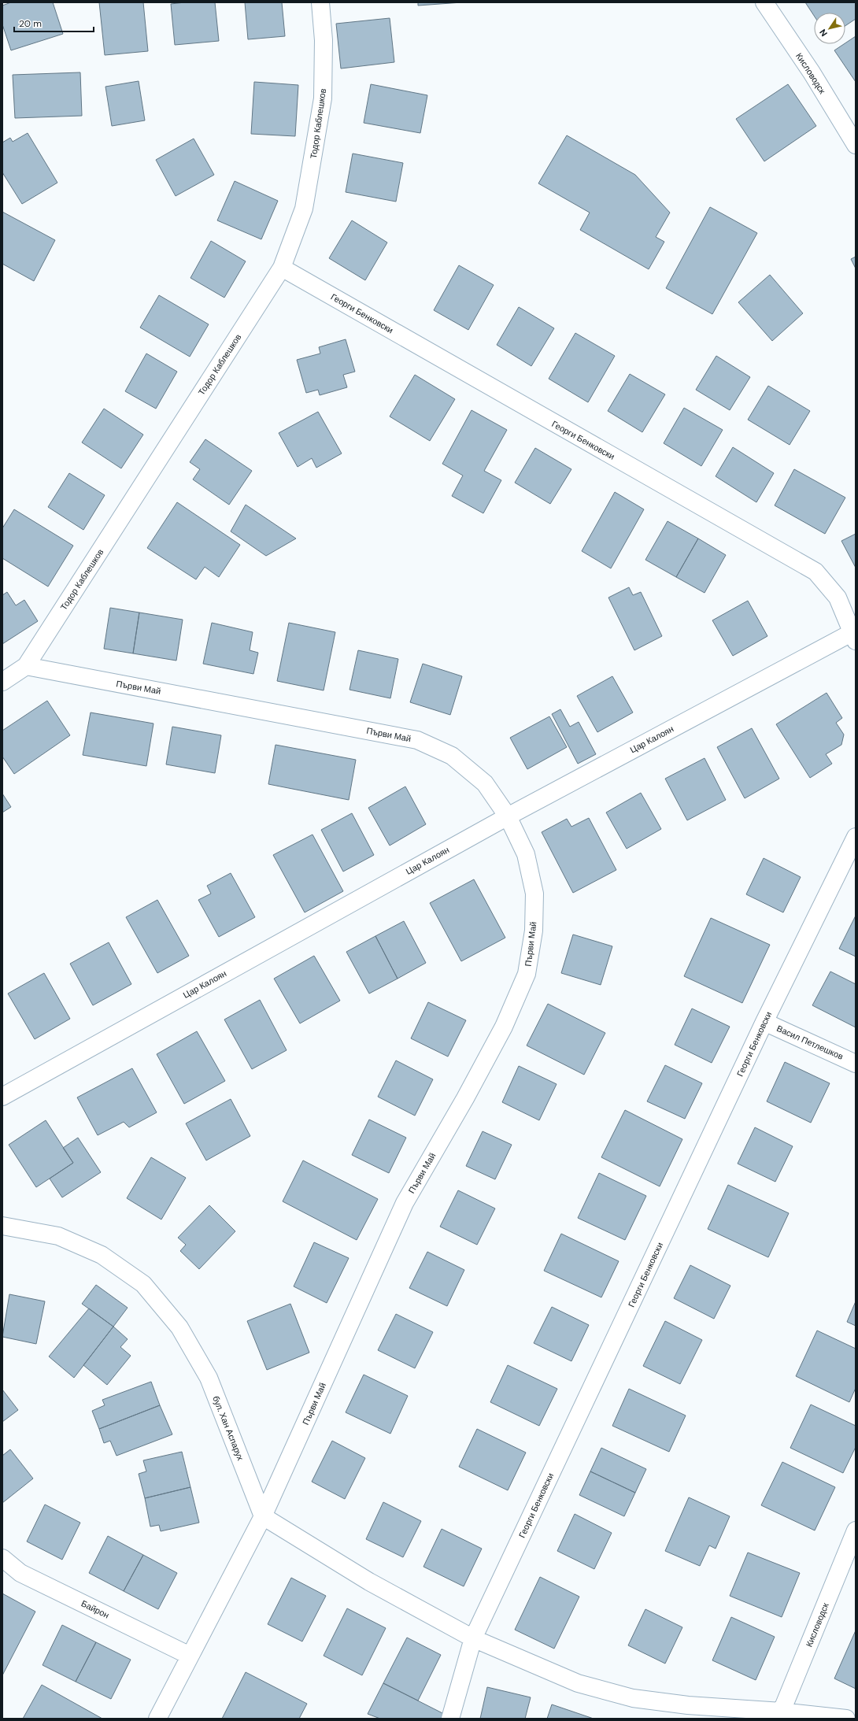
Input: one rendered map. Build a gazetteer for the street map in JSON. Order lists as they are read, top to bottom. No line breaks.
{"streets":{"street":["Кисловодск","Тодор Каблешков","Георги Бенковски","Първи Май","Цар Калоян","Васил Петлешков","бул. Хан Аспарух","Байрон"]},"crossings":[["Тодор Каблешков","Георги Бенковски"],["Тодор Каблешков","Първи Май"],["Георги Бенковски","Цар Калоян"],["Георги Бенковски","Васил Петлешков"],["Първи Май","Цар Калоян"],["Първи Май","бул. Хан Аспарух"]],"scale_bar":"20 m","north":"bottom left"}
